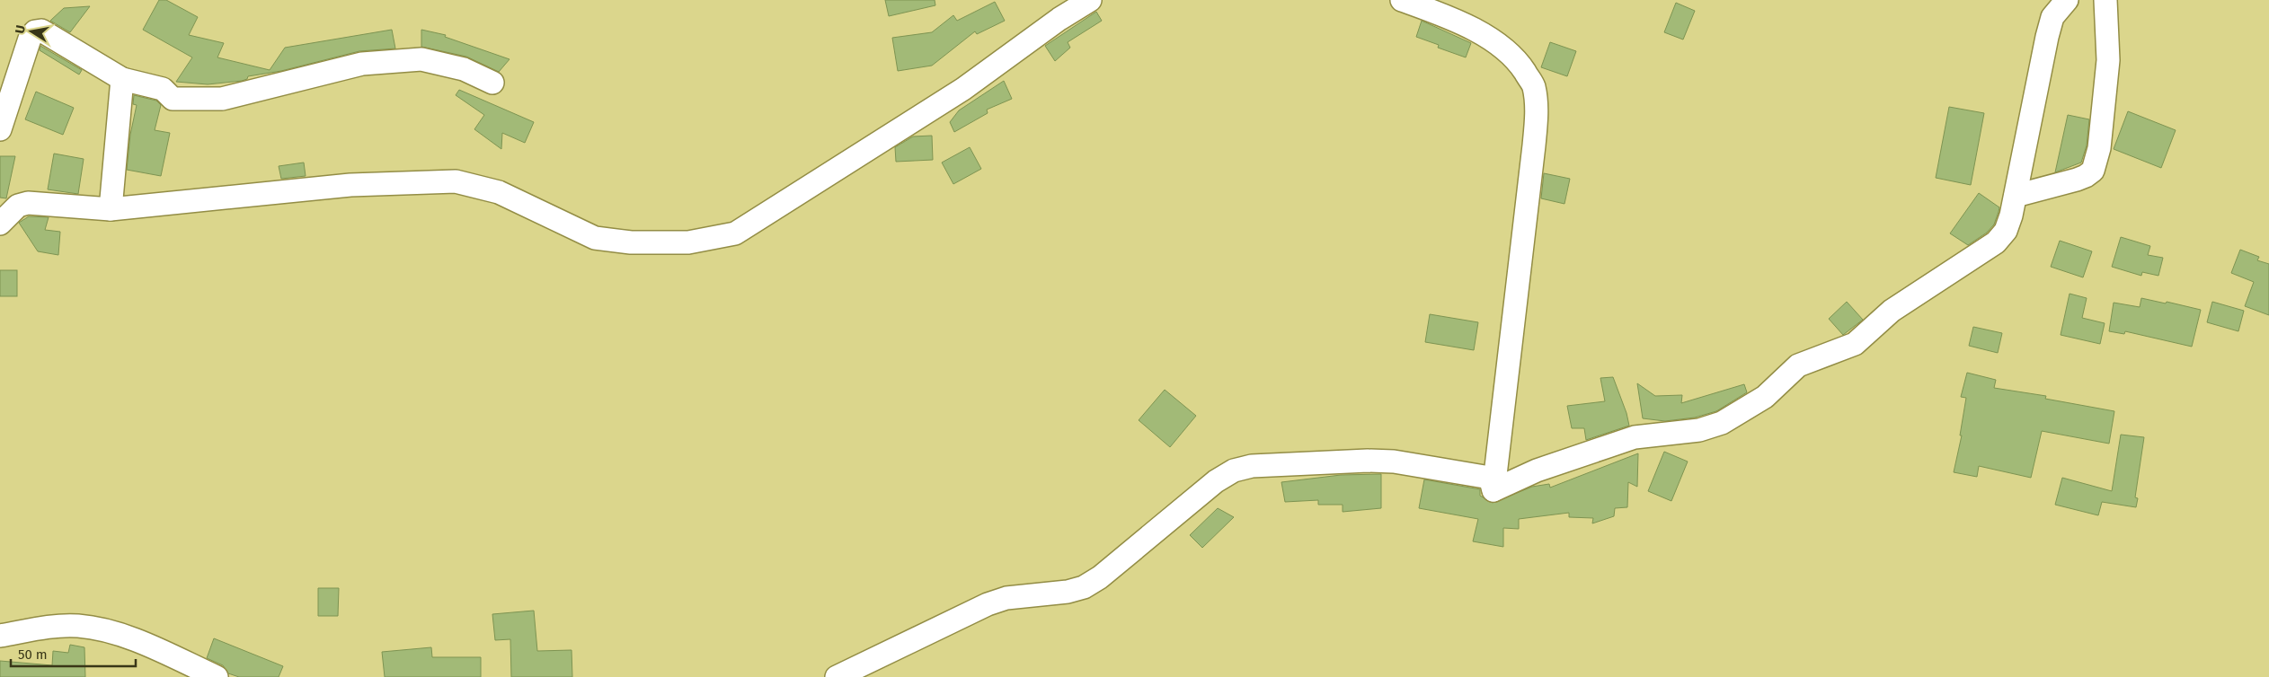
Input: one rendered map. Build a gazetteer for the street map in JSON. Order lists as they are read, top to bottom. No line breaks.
{"scale_bar":"50 m","north":"left"}
